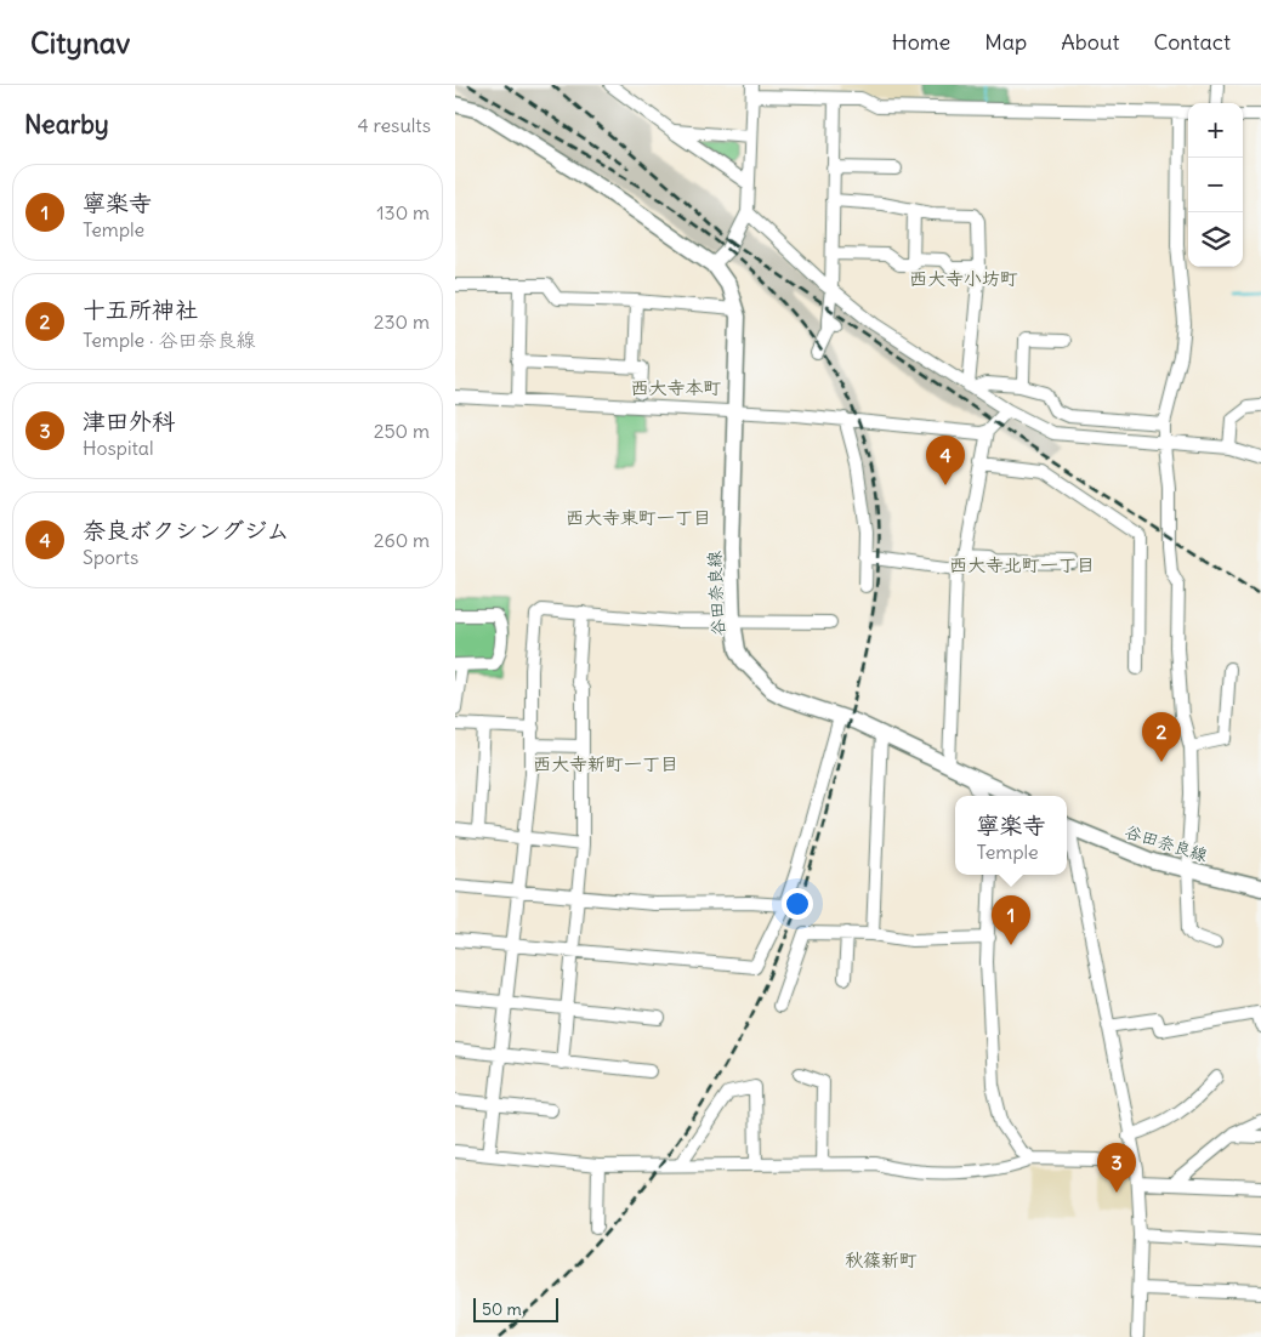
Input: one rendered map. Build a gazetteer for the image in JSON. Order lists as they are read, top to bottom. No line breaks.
{"streets":{"main road":["谷田奈良線"]},"districts":["西大寺小坊町","西大寺本町","西大寺東町一丁目","西大寺北町一丁目","西大寺新町一丁目","秋篠新町"],"scale_bar":"50 m","page":{"header":"Citynav","nav":["Home","Map","About","Contact"],"heading":["Nearby","4 results"],"map_buttons":["+","−"],"list":[{"mark":"1","name":"寧楽寺","note":"Temple","value":"130 m"},{"mark":"2","name":"十五所神社","note":"Temple · 谷田奈良線","value":"230 m"},{"mark":"3","name":"津田外科","note":"Hospital","value":"250 m"},{"mark":"4","name":"奈良ボクシングジム","note":"Sports","value":"260 m"}],"pins":["4","2","1","3"],"popup":["寧楽寺","Temple"],"scale":"50 m"}}
